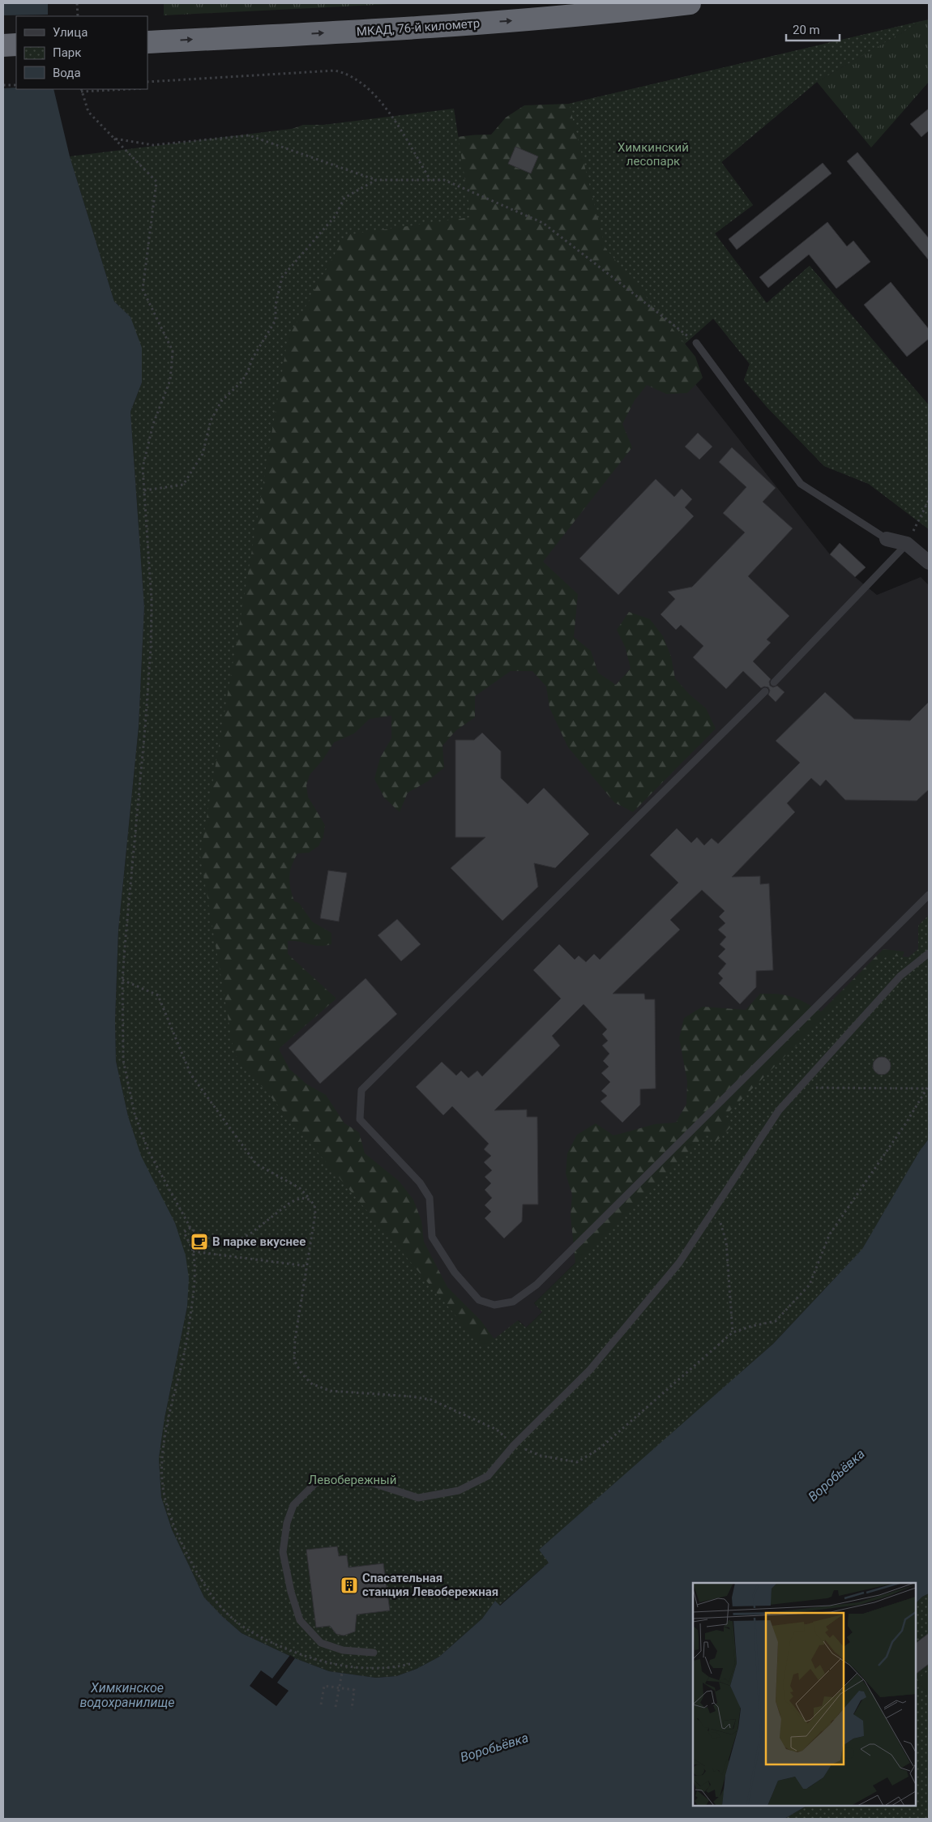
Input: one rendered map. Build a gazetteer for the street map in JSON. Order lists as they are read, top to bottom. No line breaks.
{"streets":{"highway":["МКАД, 76-й километр"]},"one_way":["МКАД, 76-й километр"],"water":["Воробьёвка","Химкинское водохранилище"],"parks":["Химкинский лесопарк","Левобережный"],"places":{"cafe":["В парке вкуснее"],"building":["Спасательная станция Левобережная"]},"legend":["Улица","Парк","Вода"],"scale_bar":"20 m"}
